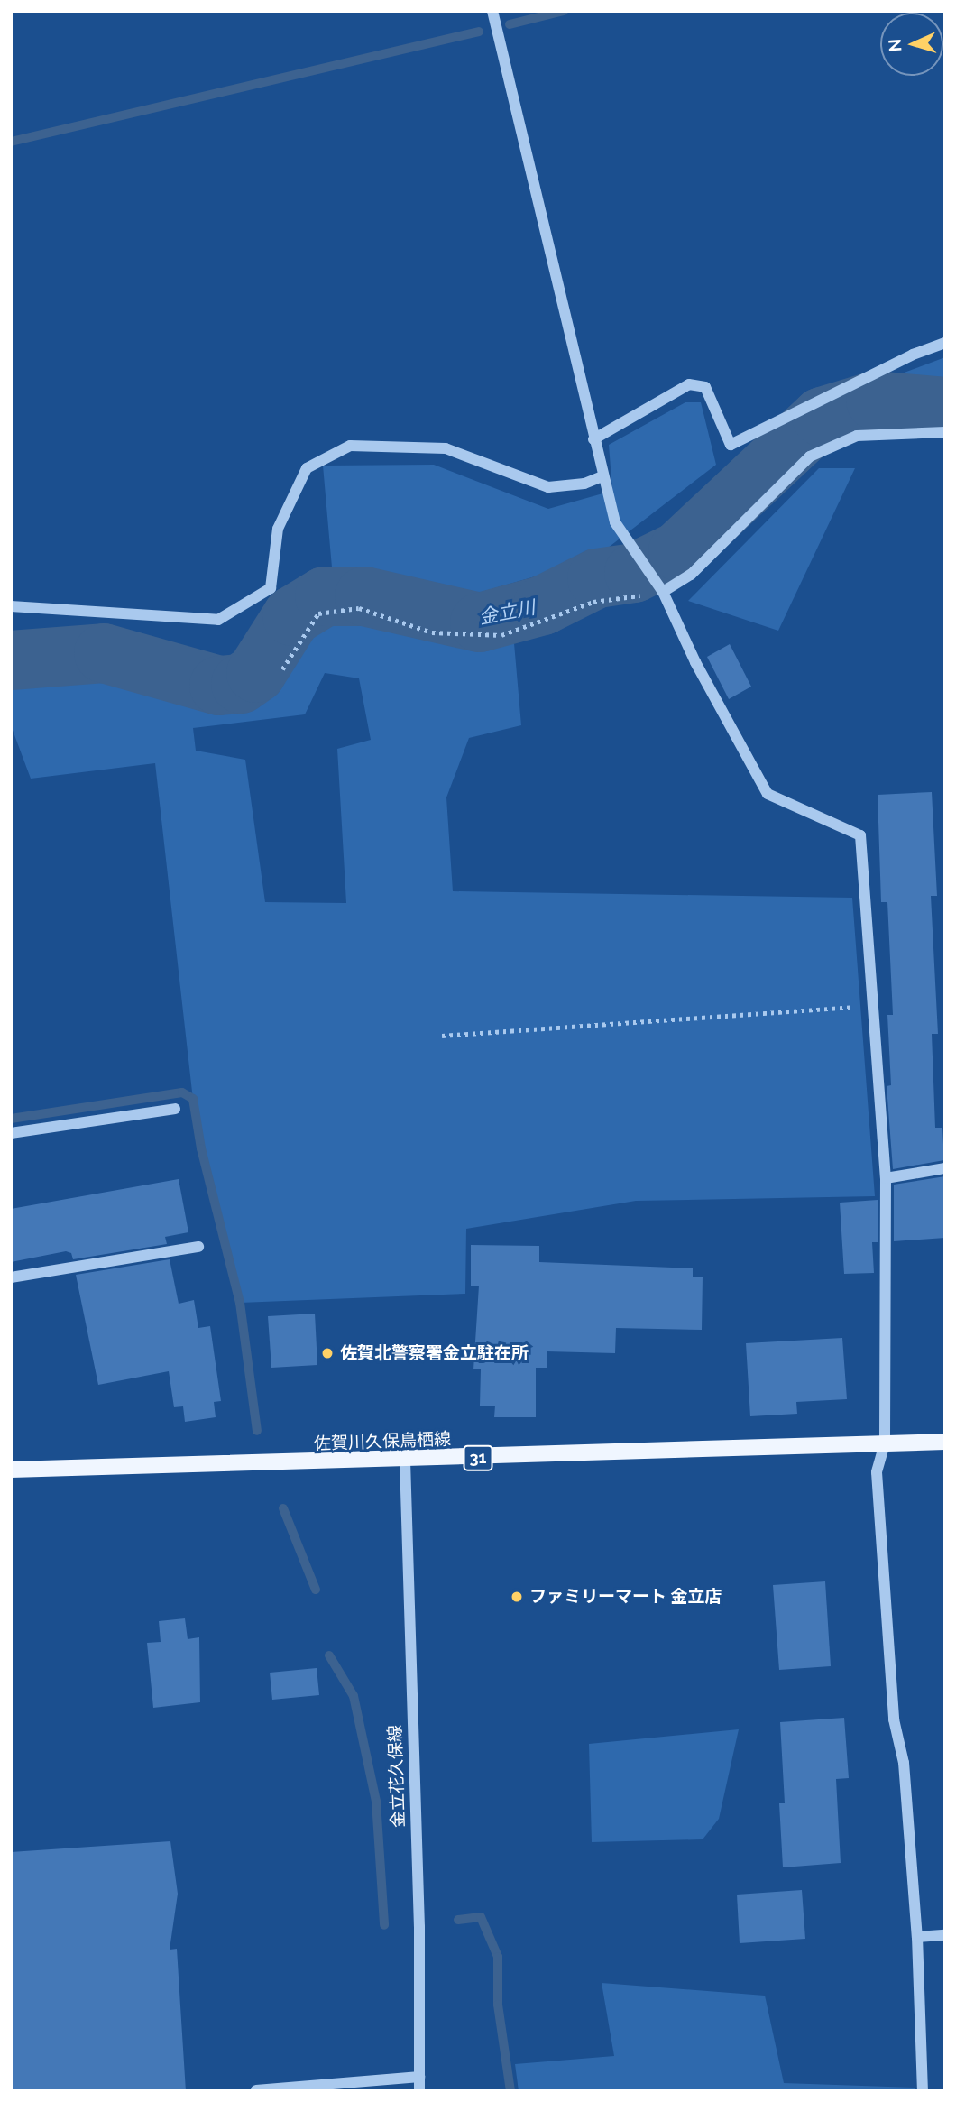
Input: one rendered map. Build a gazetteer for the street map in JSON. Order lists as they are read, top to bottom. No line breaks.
{"streets":{"main road":["佐賀川久保鳥栖線","31"],"street":["金立花久保線"]},"crossings":[["佐賀川久保鳥栖線","金立花久保線"]],"water":["金立川"],"places":["佐賀北警察署金立駐在所","ファミリーマート 金立店"],"north":"left"}
